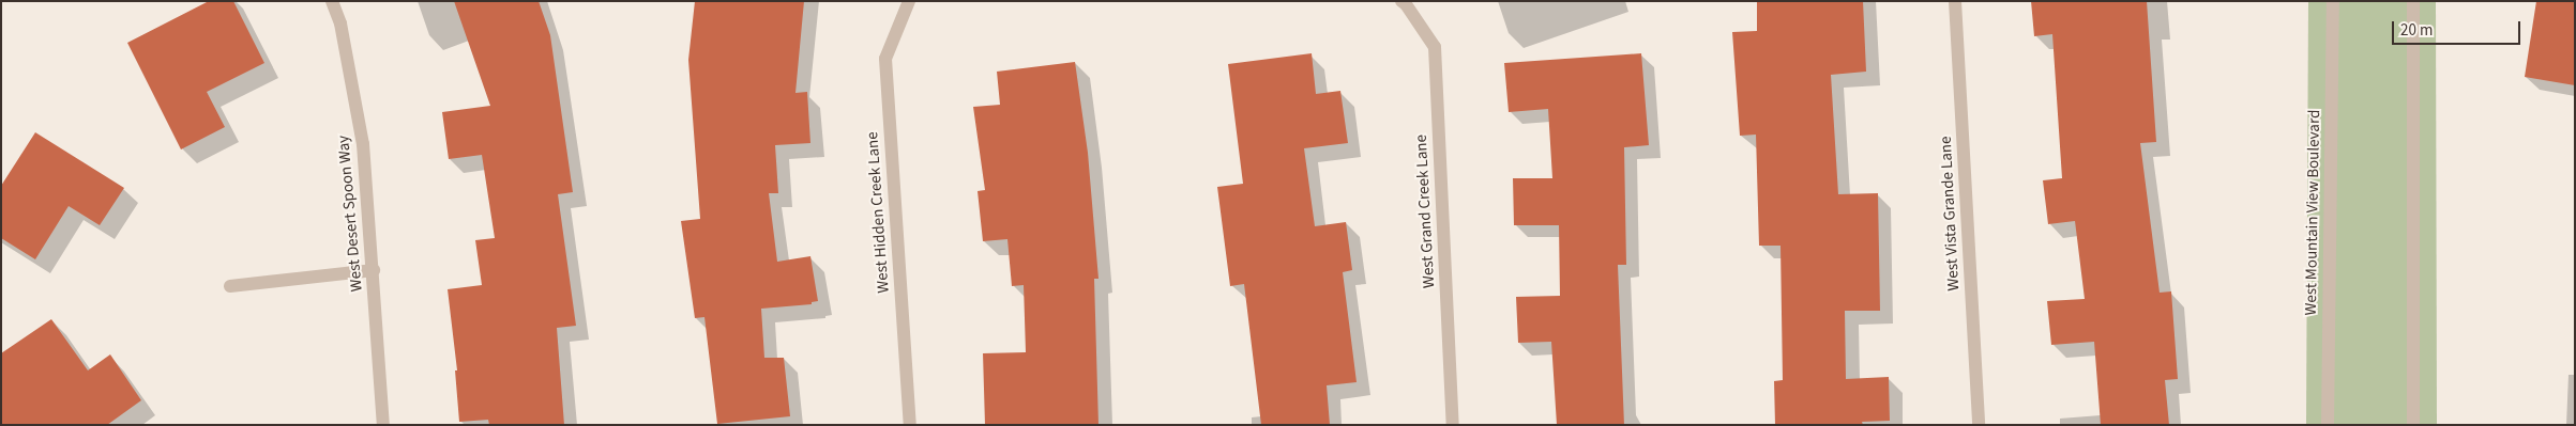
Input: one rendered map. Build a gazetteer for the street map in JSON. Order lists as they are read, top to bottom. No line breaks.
{"streets":{"street":["West Grand Creek Lane","West Hidden Creek Lane","West Mountain View Boulevard","West Desert Spoon Way","West Vista Grande Lane"]},"scale_bar":"20 m"}
